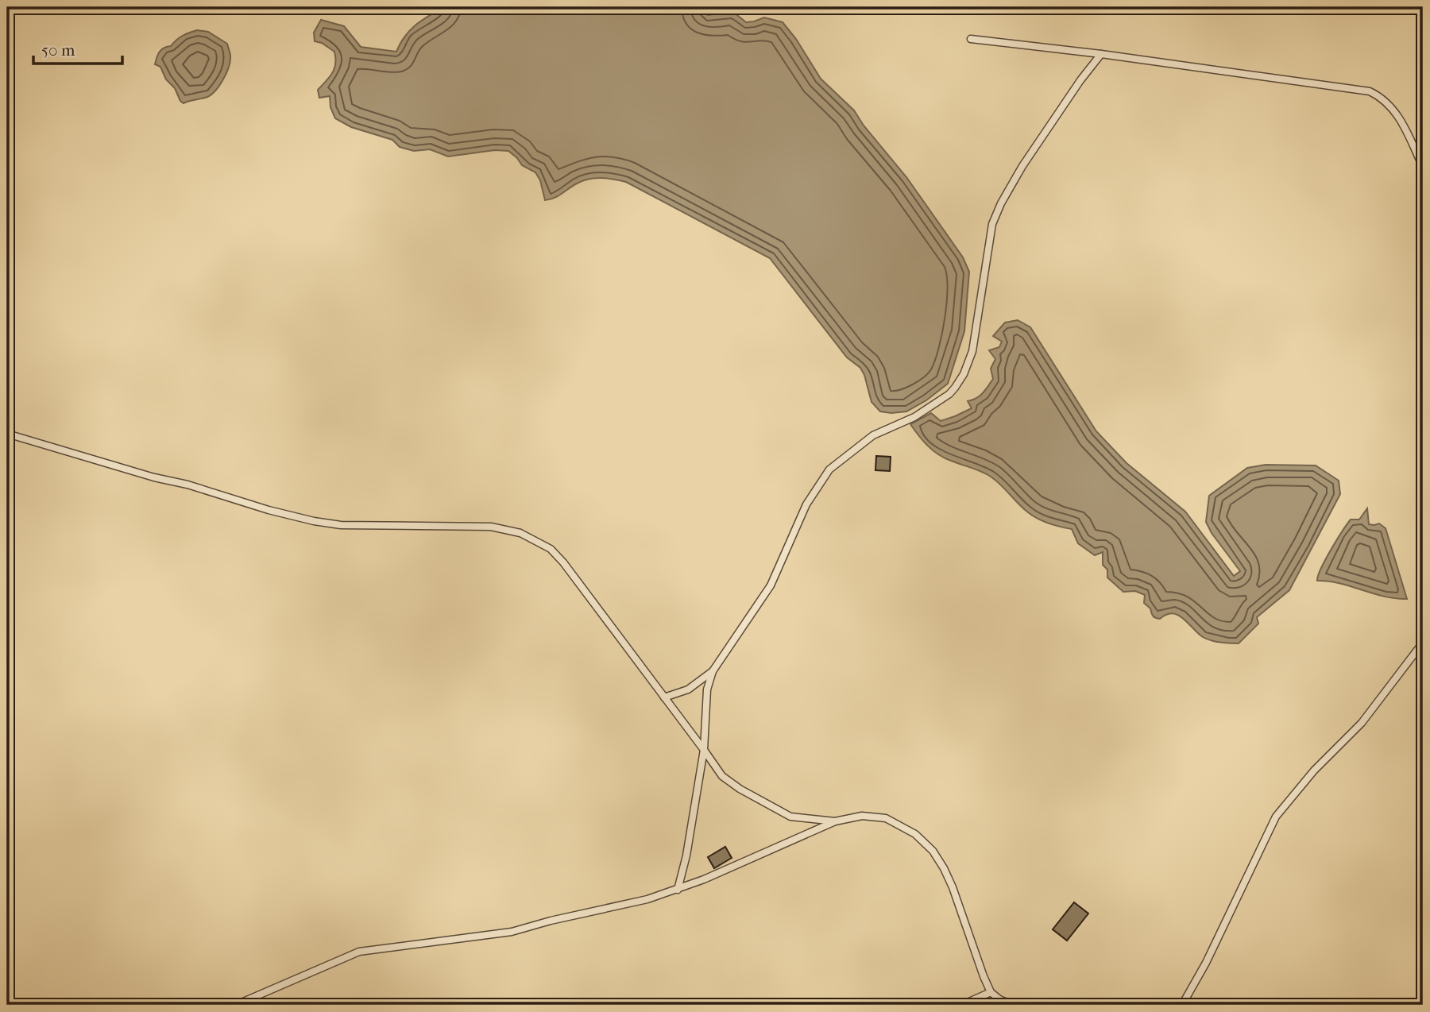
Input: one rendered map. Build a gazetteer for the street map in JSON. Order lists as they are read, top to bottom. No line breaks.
{"scale_bar":"50 m"}
